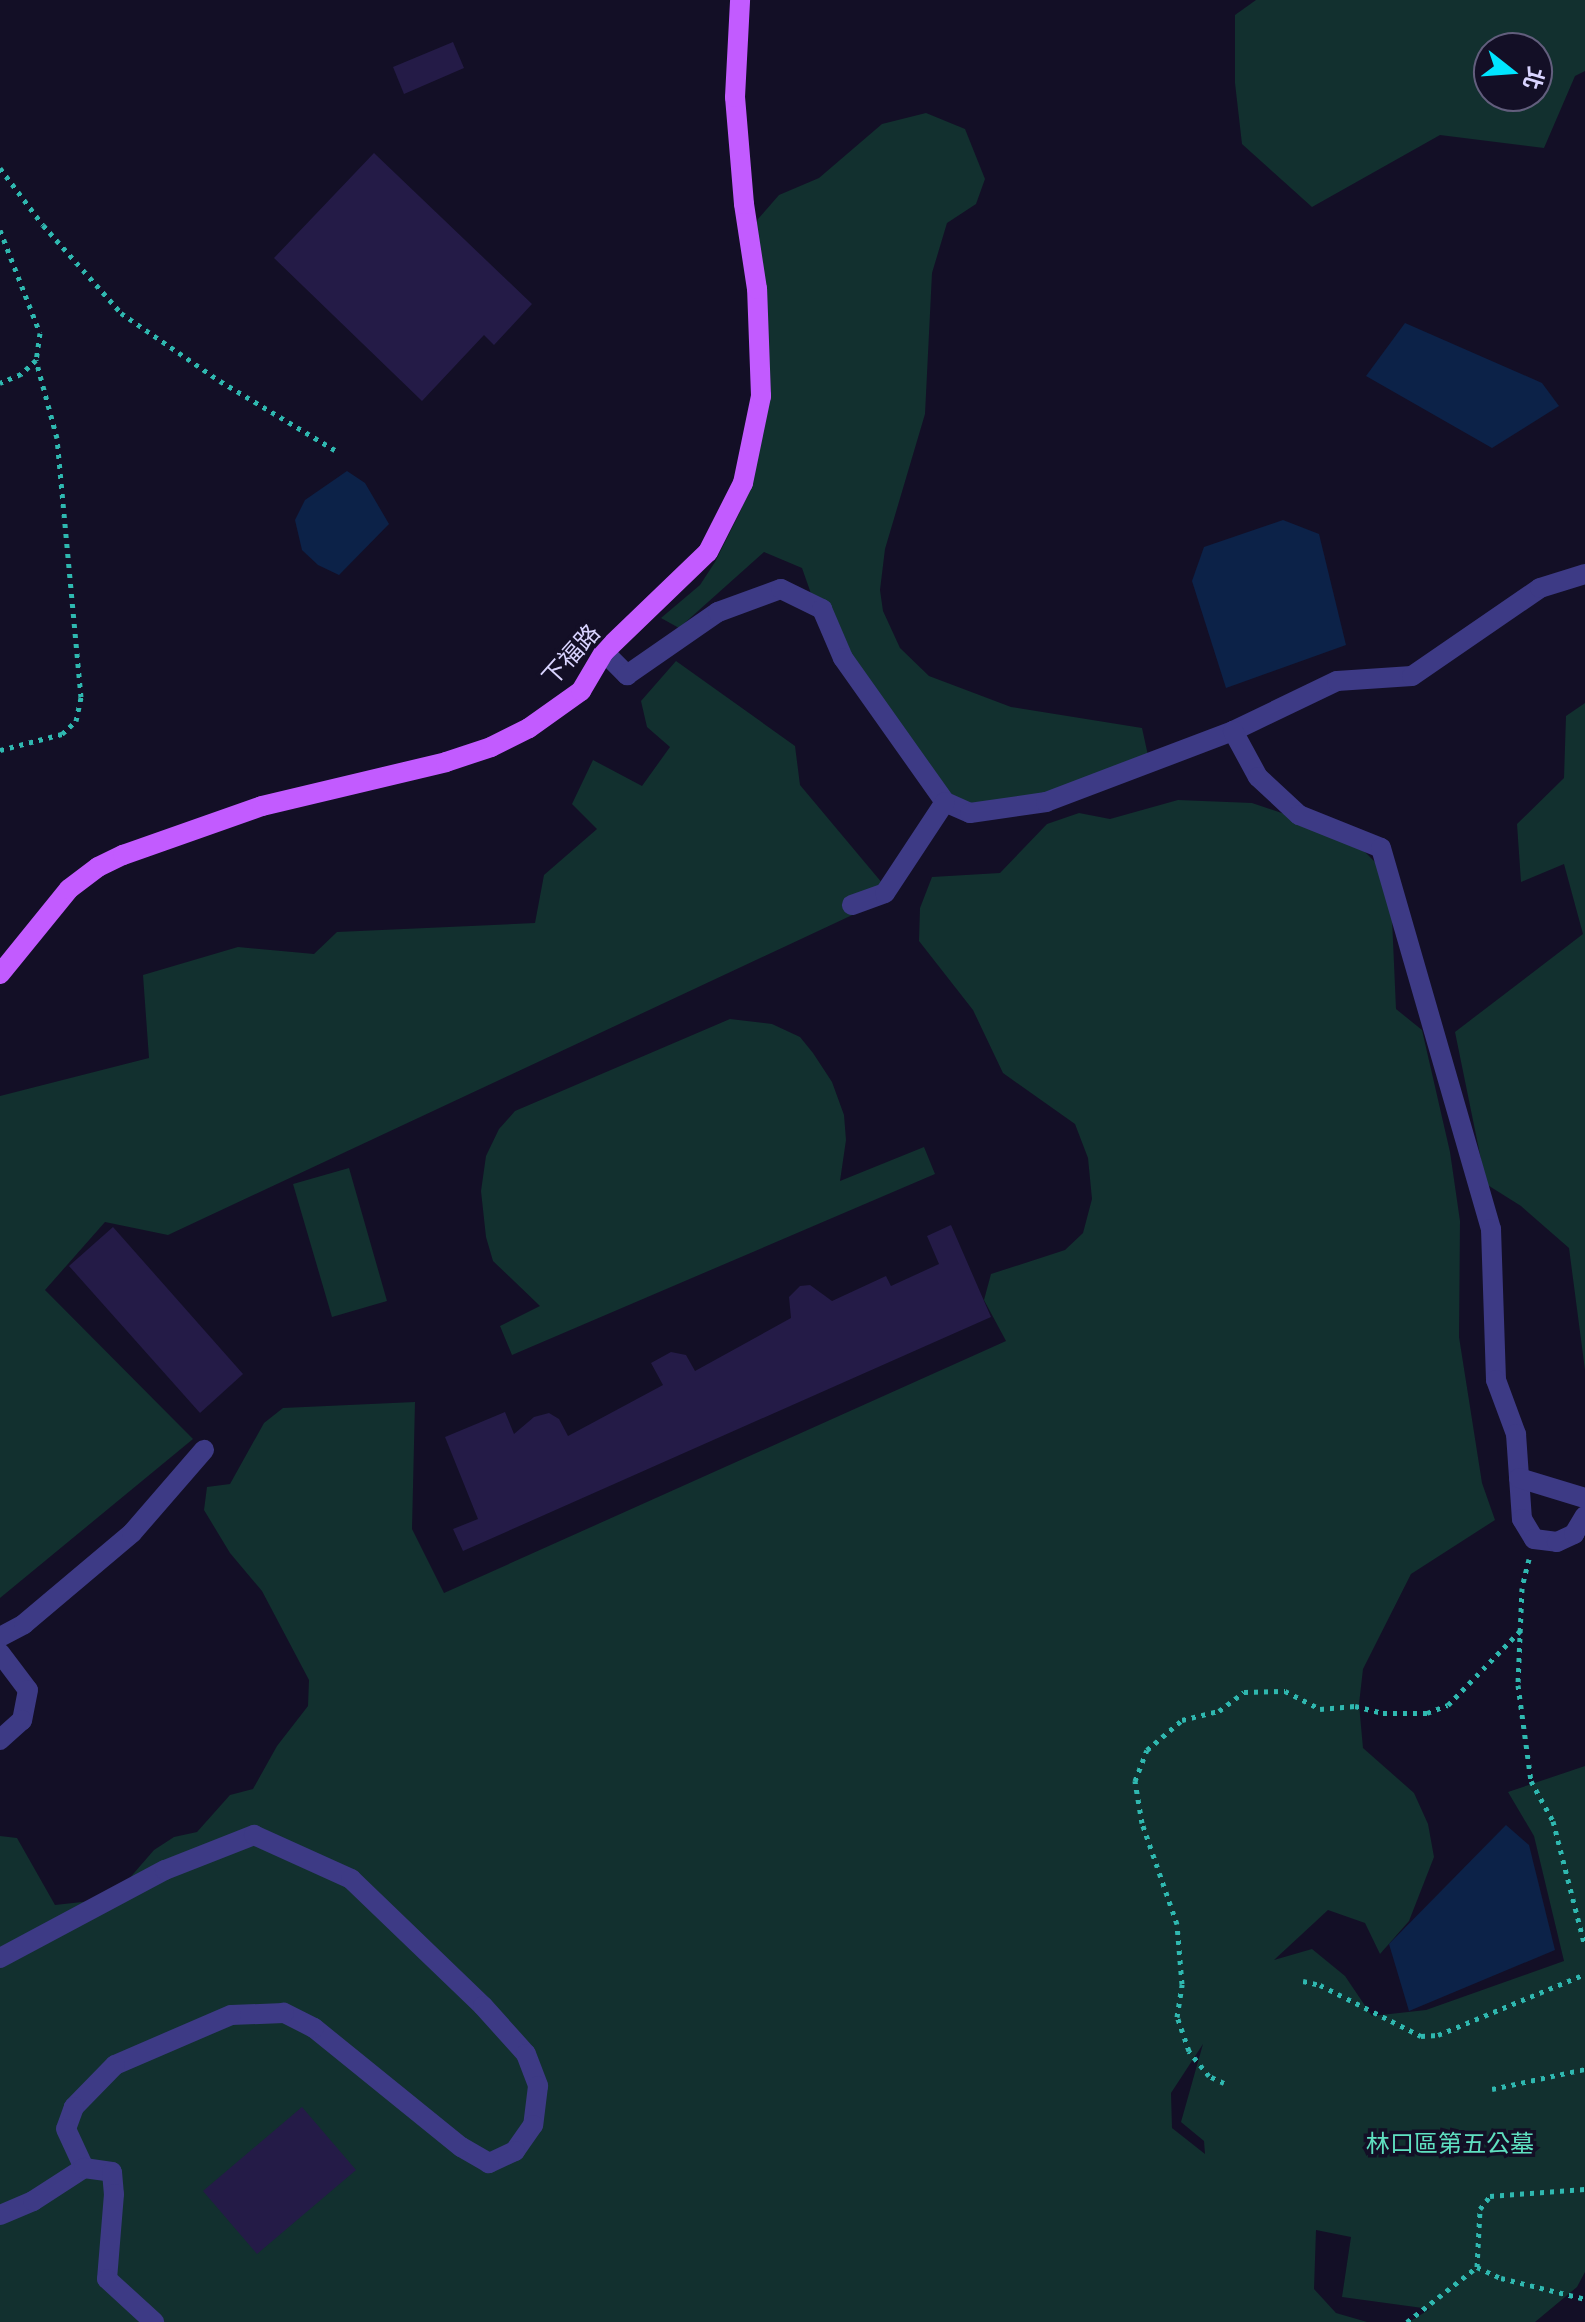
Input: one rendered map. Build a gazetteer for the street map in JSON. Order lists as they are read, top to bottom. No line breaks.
{"streets":{"main road":["下福路"]},"parks":["林口區第五公墓"],"north":"right"}
